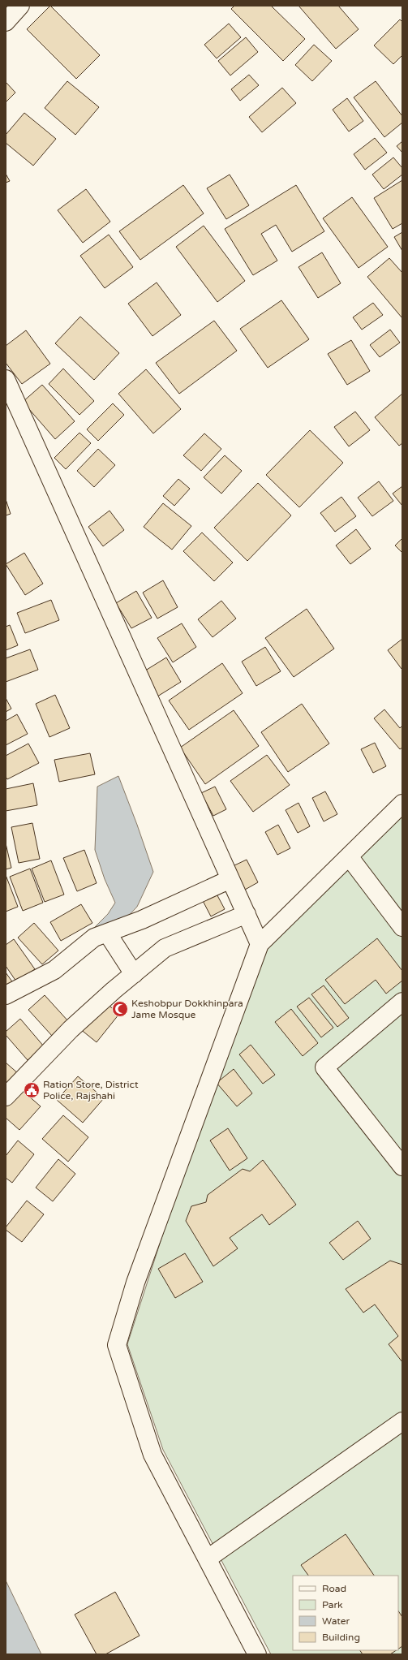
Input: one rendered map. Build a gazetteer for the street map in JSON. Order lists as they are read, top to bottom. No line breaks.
{"places":{"mosque":["Keshobpur Dokkhinpara Jame Mosque"],"public building":["Ration Store, District Police, Rajshahi"]},"legend":["Road","Park","Water","Building"]}
